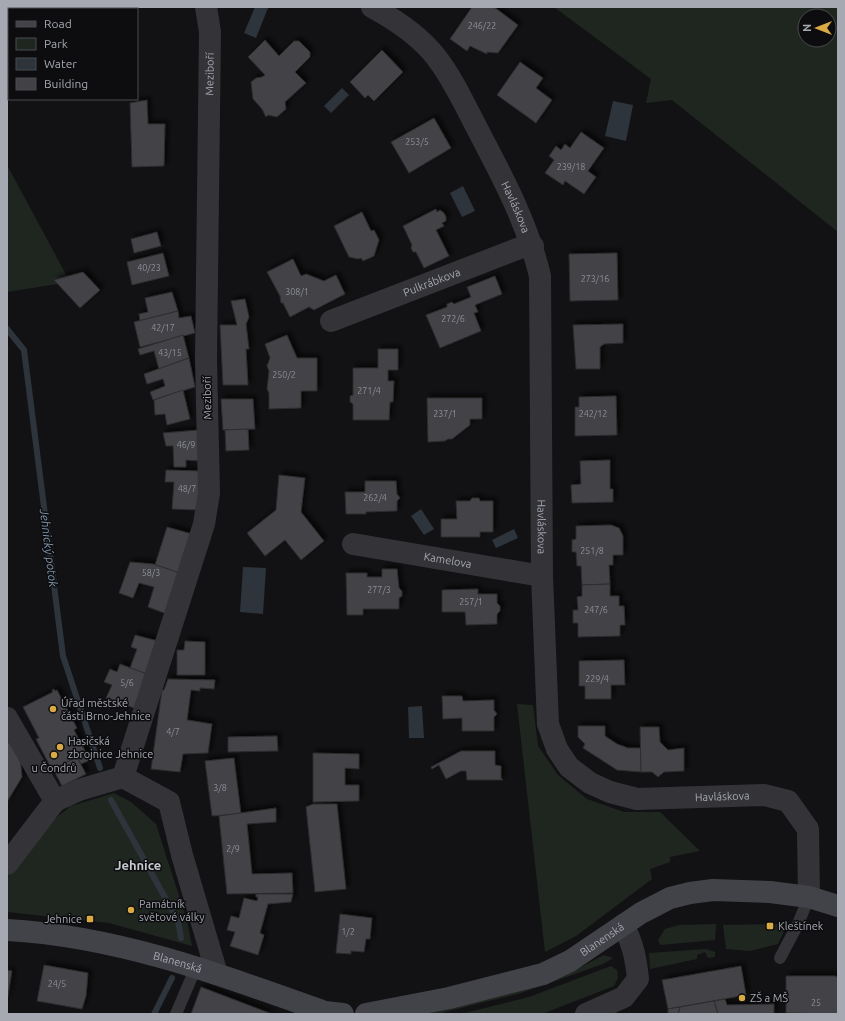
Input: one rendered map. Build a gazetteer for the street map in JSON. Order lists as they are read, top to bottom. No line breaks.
{"streets":{"street":["Meziboří","Havláskova","Pulkrábkova","Kamelova","Blanenská"]},"crossings":[["Havláskova","Pulkrábkova"],["Havláskova","Kamelova"],["Havláskova","Blanenská"]],"districts":["Jehnice"],"water":["Jehnický potok"],"places":{"other":["Úřad městské části Brno-Jehnice","Hasičská zbrojnice Jehnice","u Čondrů","Památník světové války","ZŠ a MŠ"],"transit":["Jehnice","Kleštínek"]},"house_numbers":["246/22","253/5","239/18","40/23","273/16","308/1","272/6","42/17","43/15","250/2","271/4","237/1","242/12","46/9","48/7","262/4","251/8","58/3","277/3","257/1","247/6","229/4","5/6","4/7","3/8","2/9","1/2","24/5","25"],"legend":["Road","Park","Water","Building"],"north":"left"}
